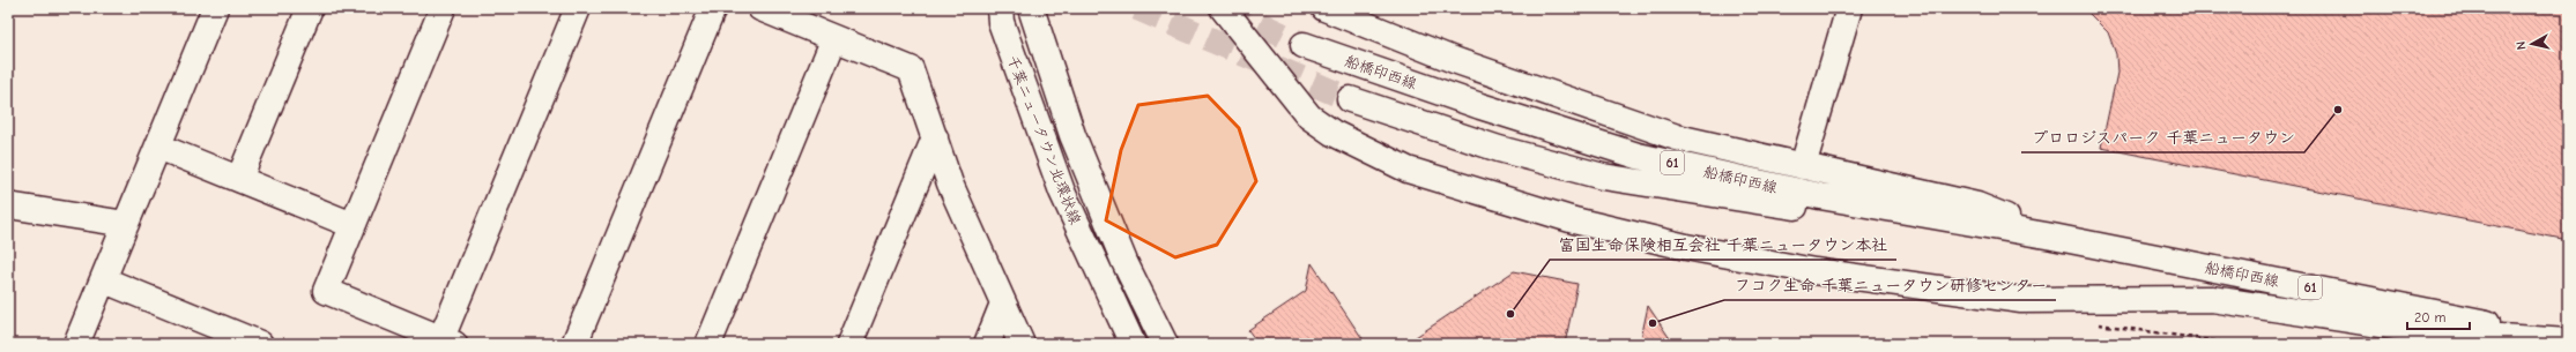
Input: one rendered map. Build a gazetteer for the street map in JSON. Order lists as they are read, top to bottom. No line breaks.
{"streets":{"main road":["船橋印西線","千葉ニュータウン北環状線","61"]},"crossings":[["船橋印西線","61"]],"places":["プロロジスパーク 千葉ニュータウン","富国生命保険相互会社 千葉ニュータウン本社","フコク生命 千葉ニュータウン研修センター"],"scale_bar":"20 m","north":"left"}
